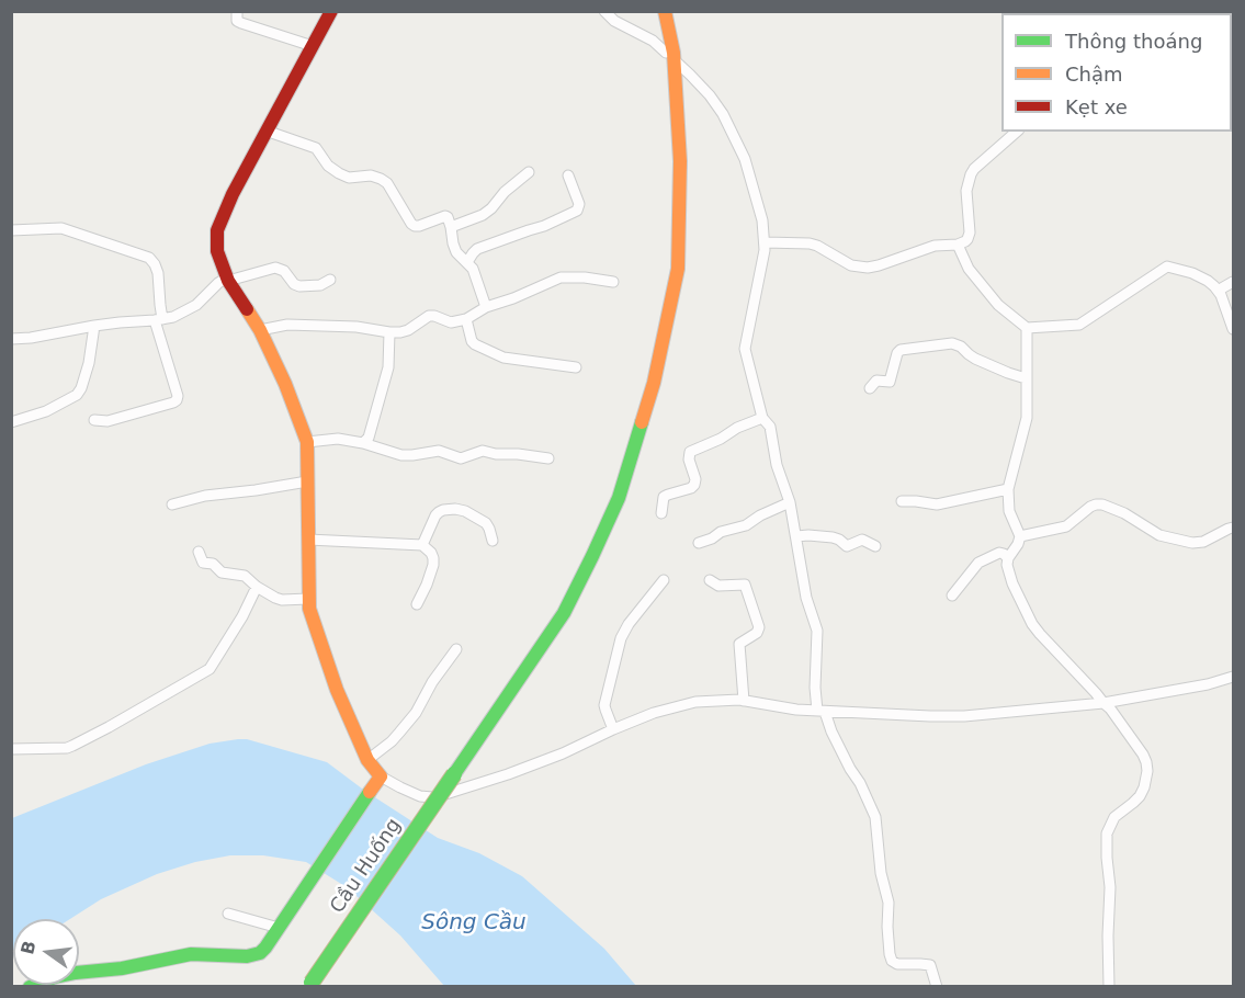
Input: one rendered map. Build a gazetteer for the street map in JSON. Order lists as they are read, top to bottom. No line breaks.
{"streets":{"main road":["Cầu Huống"]},"water":["Sông Cầu"],"legend":["Thông thoáng","Chậm","Kẹt xe"],"north":"left"}
